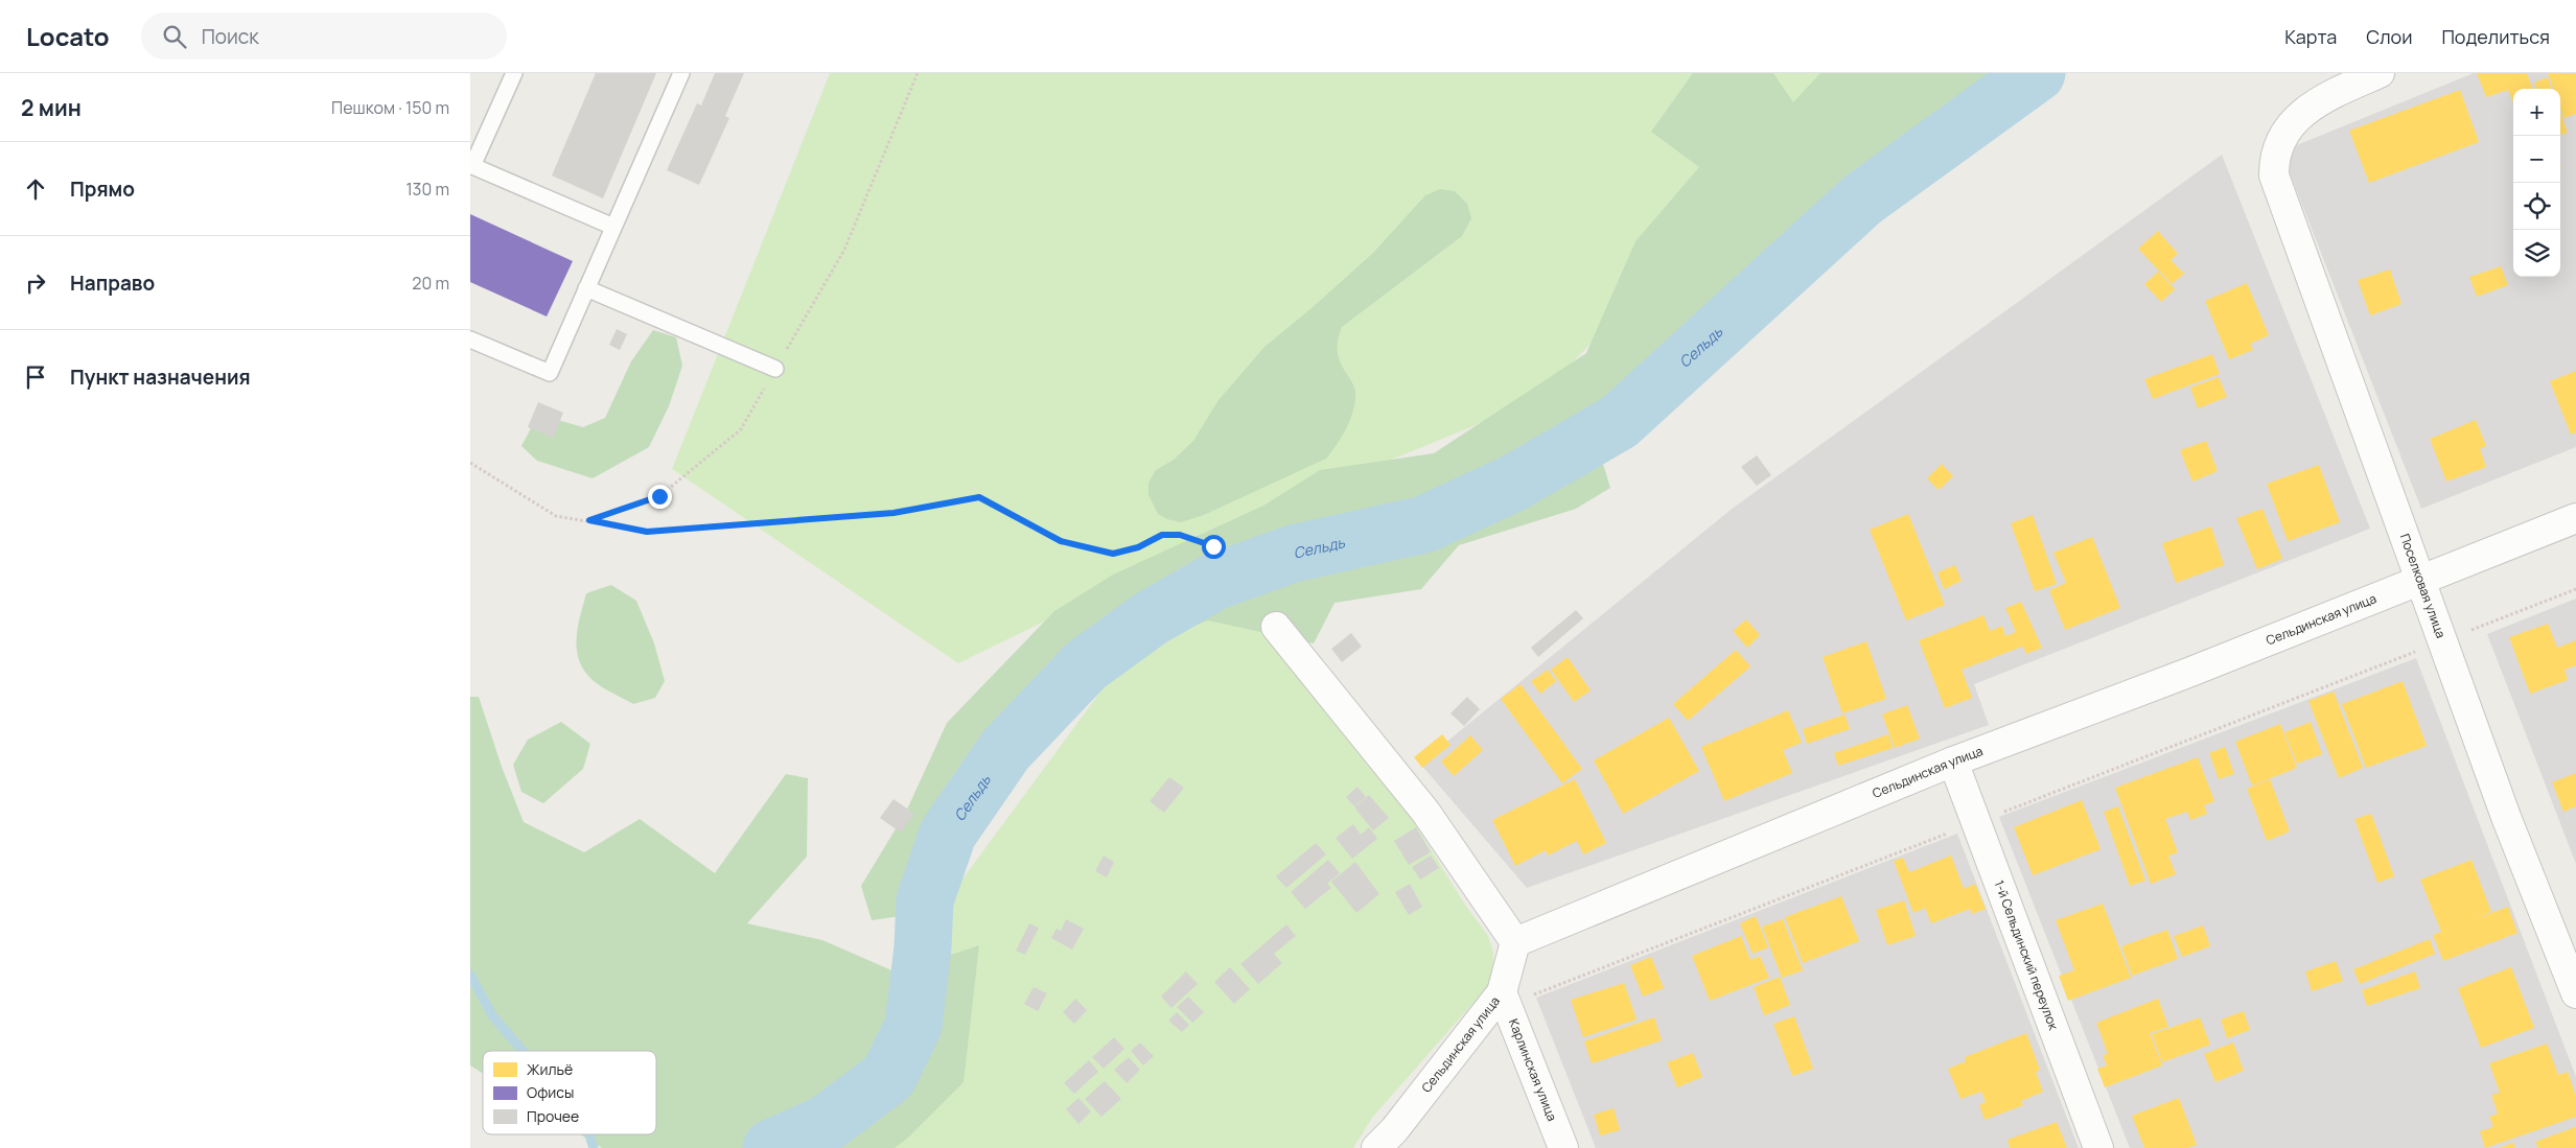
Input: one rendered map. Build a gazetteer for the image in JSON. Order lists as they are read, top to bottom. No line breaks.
{"streets":{"street":["Поселковая улица","Сельдинская улица","1-й Сельдинский переулок","Карлинская улица"]},"crossings":[["Поселковая улица","Сельдинская улица"],["Сельдинская улица","1-й Сельдинский переулок"],["Сельдинская улица","Карлинская улица"]],"water":["Сельдь"],"legend":["Жильё","Офисы","Прочее"],"page":{"header":"Locato","search":"Поиск","nav":["Карта","Слои","Поделиться"],"heading":["2 мин","Пешком · 150 m"],"map_buttons":["+","−"],"list":[["Прямо","130 m"],["Направо","20 m"],"Пункт назначения"]}}
